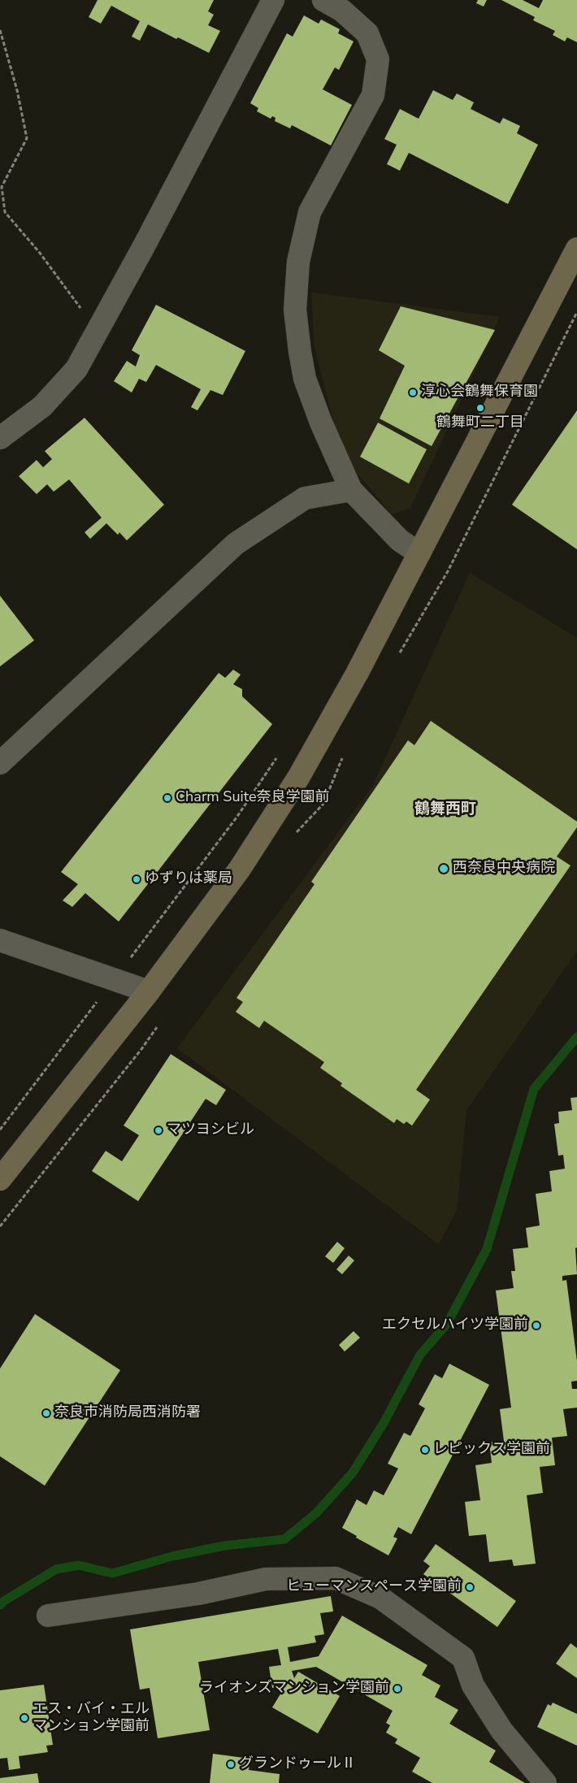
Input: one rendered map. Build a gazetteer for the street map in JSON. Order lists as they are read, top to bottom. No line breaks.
{"districts":["鶴舞西町"],"places":["淳心会鶴舞保育園","鶴舞町二丁目","Charm Suite奈良学園前","西奈良中央病院","ゆずりは薬局","マツヨシビル","エクセルハイツ学園前","奈良市消防局西消防署","レピックス学園前","ヒューマンスペース学園前","ライオンズマンション学園前","エス・バイ・エル マンション学園前","グランドゥールⅡ"]}
